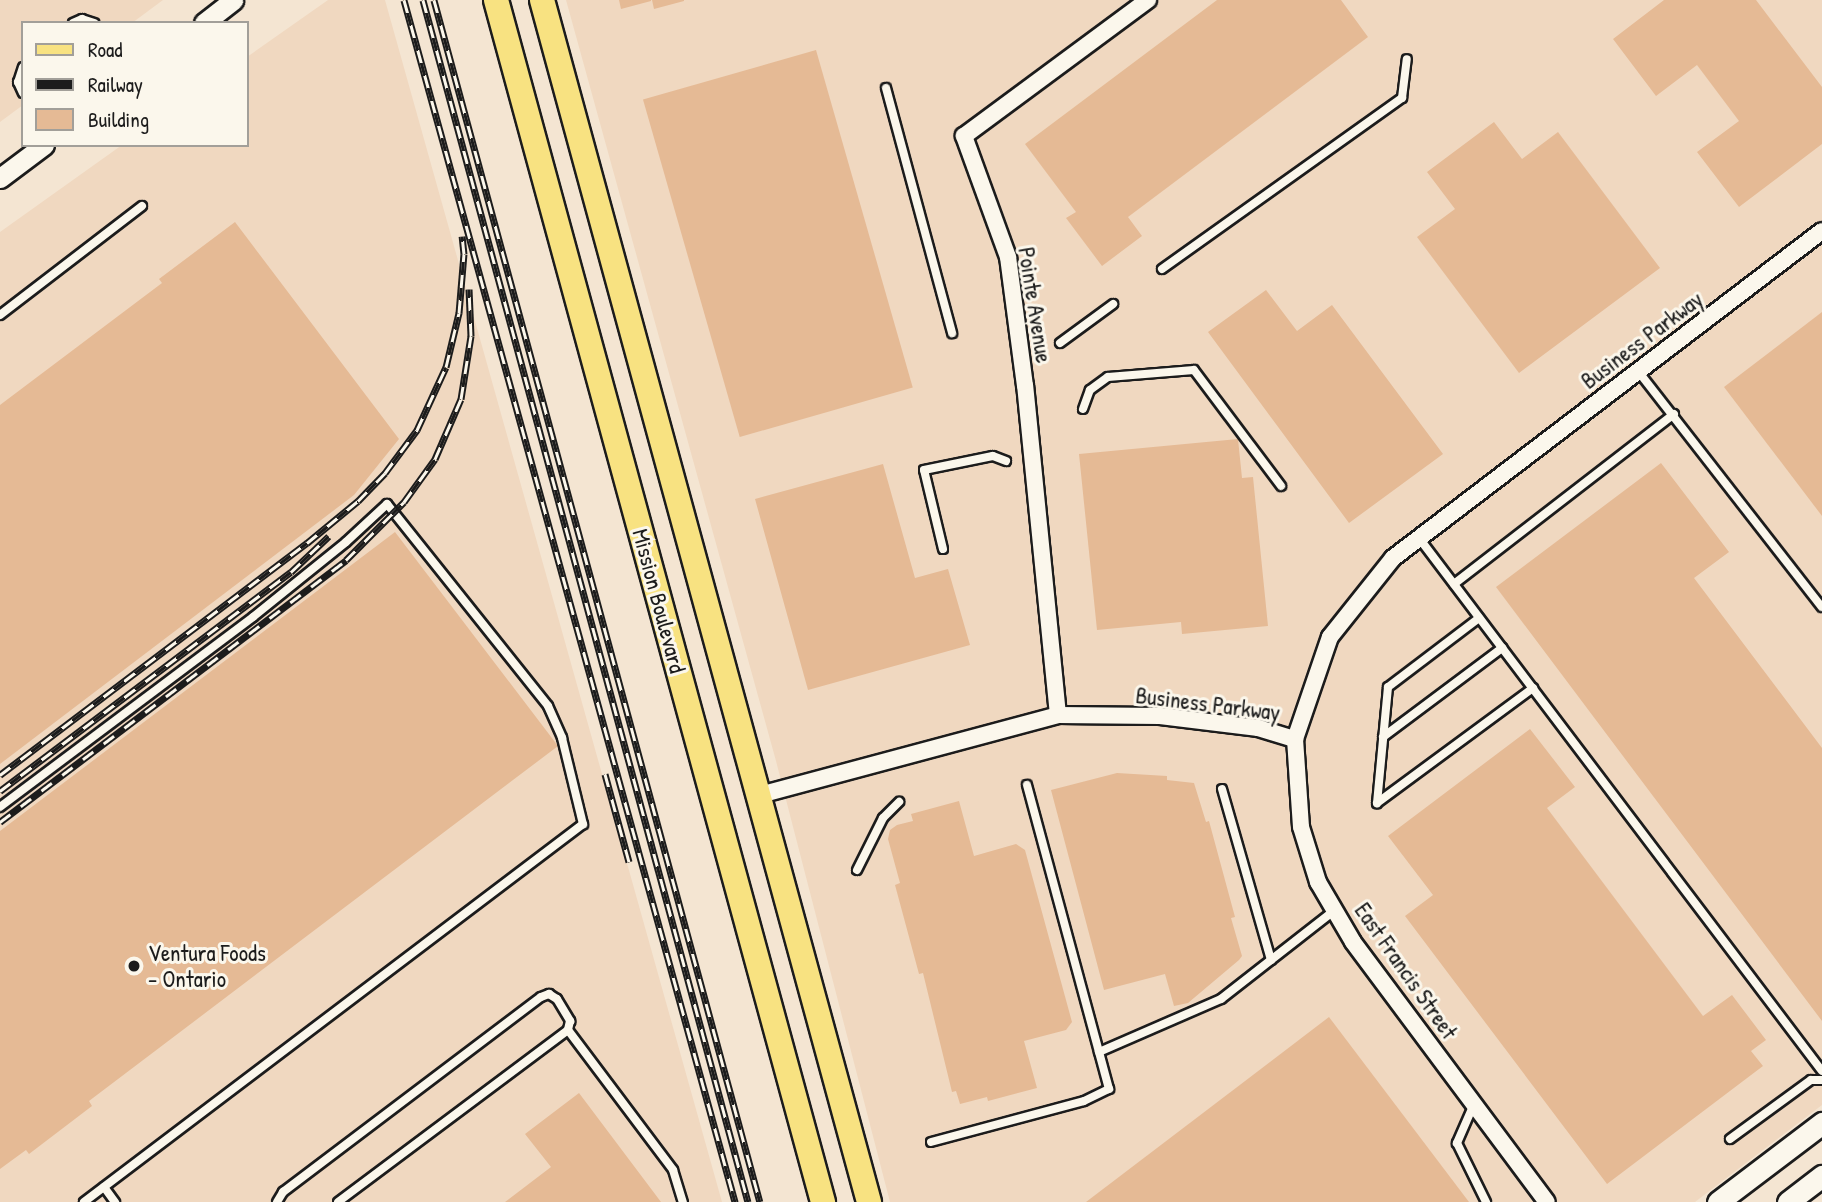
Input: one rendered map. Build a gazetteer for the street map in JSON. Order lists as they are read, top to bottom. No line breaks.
{"streets":{"main road":["Mission Boulevard"],"street":["Pointe Avenue","Business Parkway","East Francis Street"]},"crossings":[["Pointe Avenue","Business Parkway"],["Business Parkway","Mission Boulevard"],["Business Parkway","East Francis Street"]],"places":["Ventura Foods - Ontario"],"legend":["Road","Railway","Building"]}
